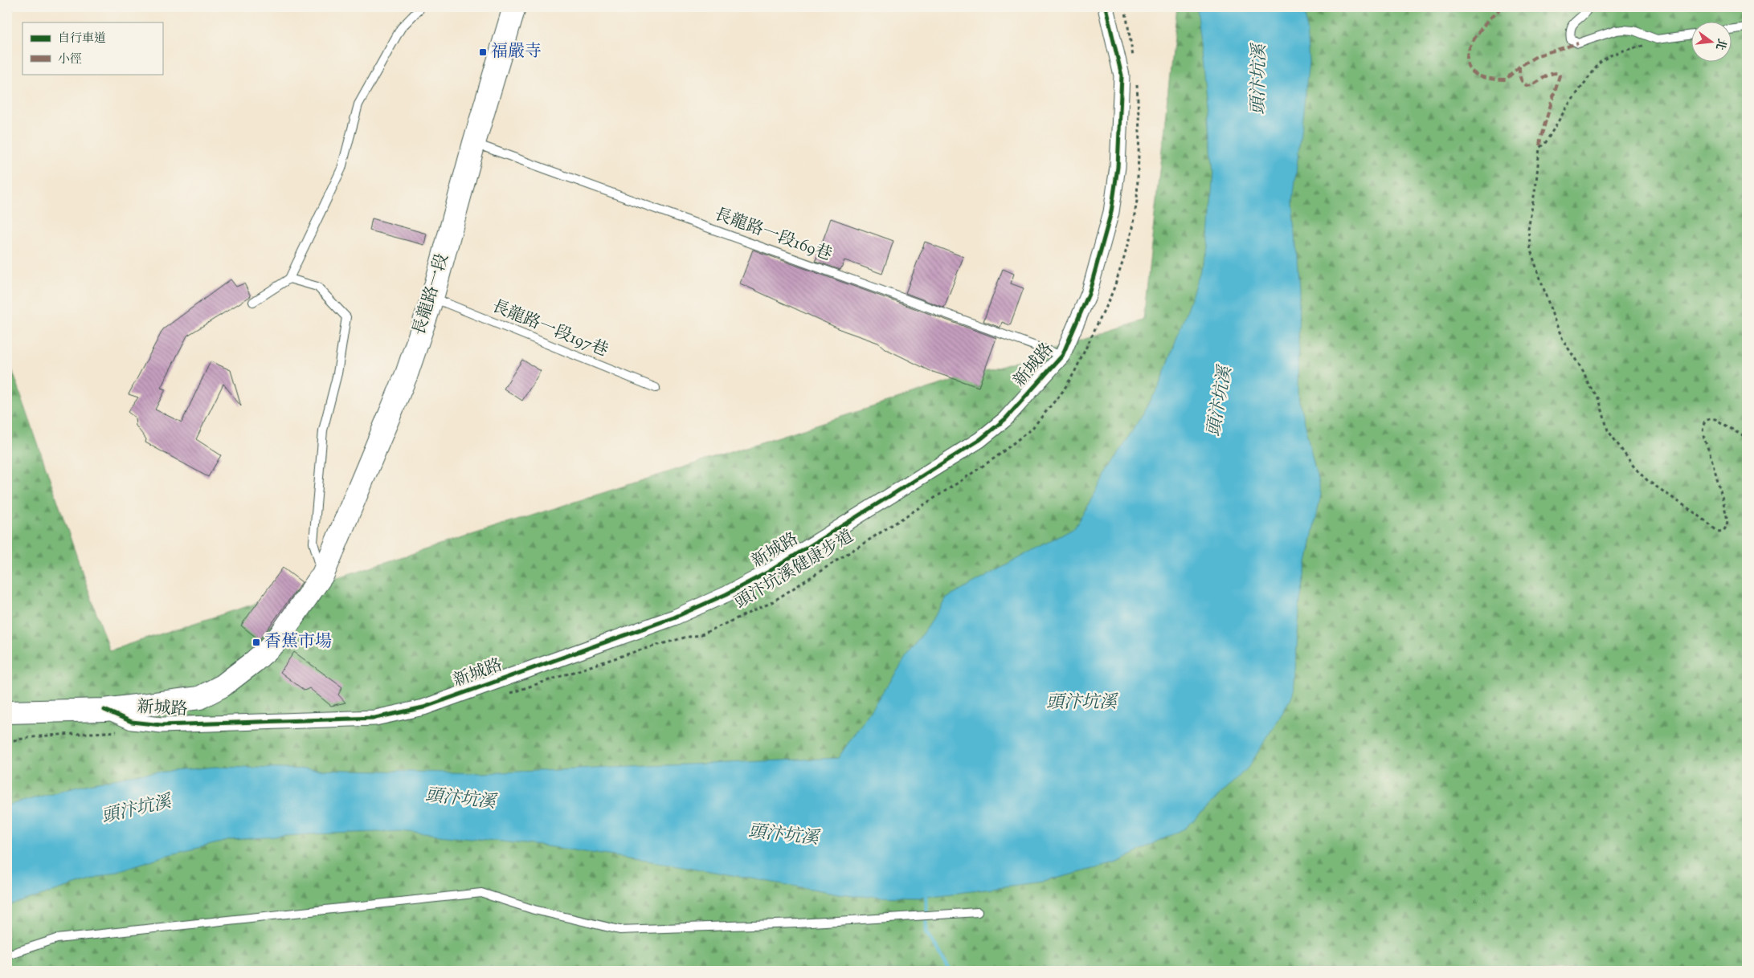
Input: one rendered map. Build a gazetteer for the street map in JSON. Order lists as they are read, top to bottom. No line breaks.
{"streets":{"main road":["長龍路一段"],"street":["新城路"],"lane":["長龍路一段169巷","長龍路一段197巷"],"cycle path":["頭汴坑溪健康步道"]},"crossings":[["長龍路一段169巷","長龍路一段"],["長龍路一段169巷","新城路"],["長龍路一段","長龍路一段197巷"],["長龍路一段","新城路"]],"water":["頭汴坑溪"],"places":{"transit":["福嚴寺","香蕉市場"]},"legend":["自行車道","小徑"],"north":"right"}
